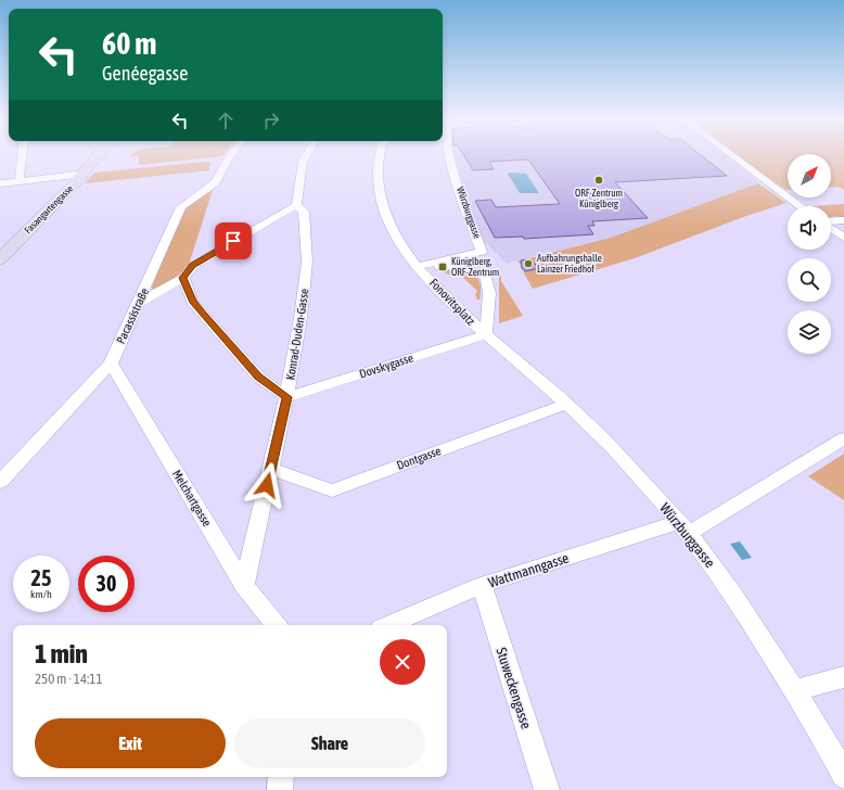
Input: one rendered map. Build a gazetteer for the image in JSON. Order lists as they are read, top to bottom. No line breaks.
{"streets":{"main road":["Fasangartengasse"],"street":["Würzburggasse","Fonovitsplatz","Pacassistraße","Konrad-Duden-Gasse","Dovskygasse","Dontgasse","Melchartgasse","Wattmanngasse","Stuweckengasse"]},"crossings":[["Würzburggasse","Fonovitsplatz"],["Würzburggasse","Dovskygasse"],["Würzburggasse","Dontgasse"],["Würzburggasse","Wattmanngasse"],["Fonovitsplatz","Dovskygasse"],["Pacassistraße","Melchartgasse"],["Konrad-Duden-Gasse","Dovskygasse"],["Konrad-Duden-Gasse","Dontgasse"],["Konrad-Duden-Gasse","Melchartgasse"],["Wattmanngasse","Stuweckengasse"]],"places":{"other":["ORF-Zentrum Küniglberg","Aufbahrungshalle Lainzer Friedhof"],"transit":["Küniglberg, ORF-Zentrum"]},"north":"top right","page":{"turn":["60 m","Genéegasse"],"speed":"25 km/h","limit":"30","heading":["1 min","250 m · 14:11"],"buttons":["Exit","Share"]}}
